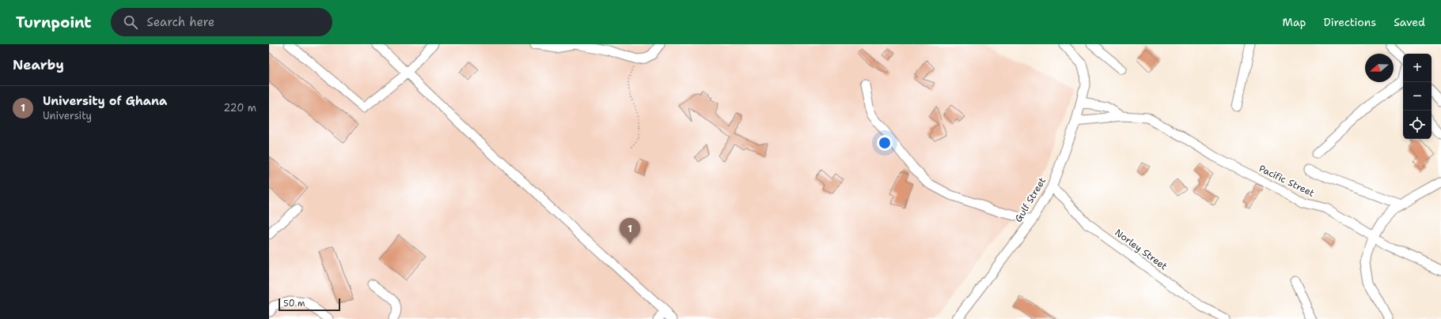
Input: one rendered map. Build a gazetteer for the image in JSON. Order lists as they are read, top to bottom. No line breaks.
{"streets":{"street":["Pacific Street","Gulf Street","Norley Street"]},"crossings":[["Pacific Street","Gulf Street"],["Gulf Street","Norley Street"]],"scale_bar":"50 m","north":"left","page":{"header":"Turnpoint","search":"Search here","nav":["Map","Directions","Saved"],"heading":"Nearby","map_buttons":["+","−"],"list":[{"mark":"1","name":"University of Ghana","note":"University","value":"220 m"}],"pins":"1","scale":"50 m"}}
